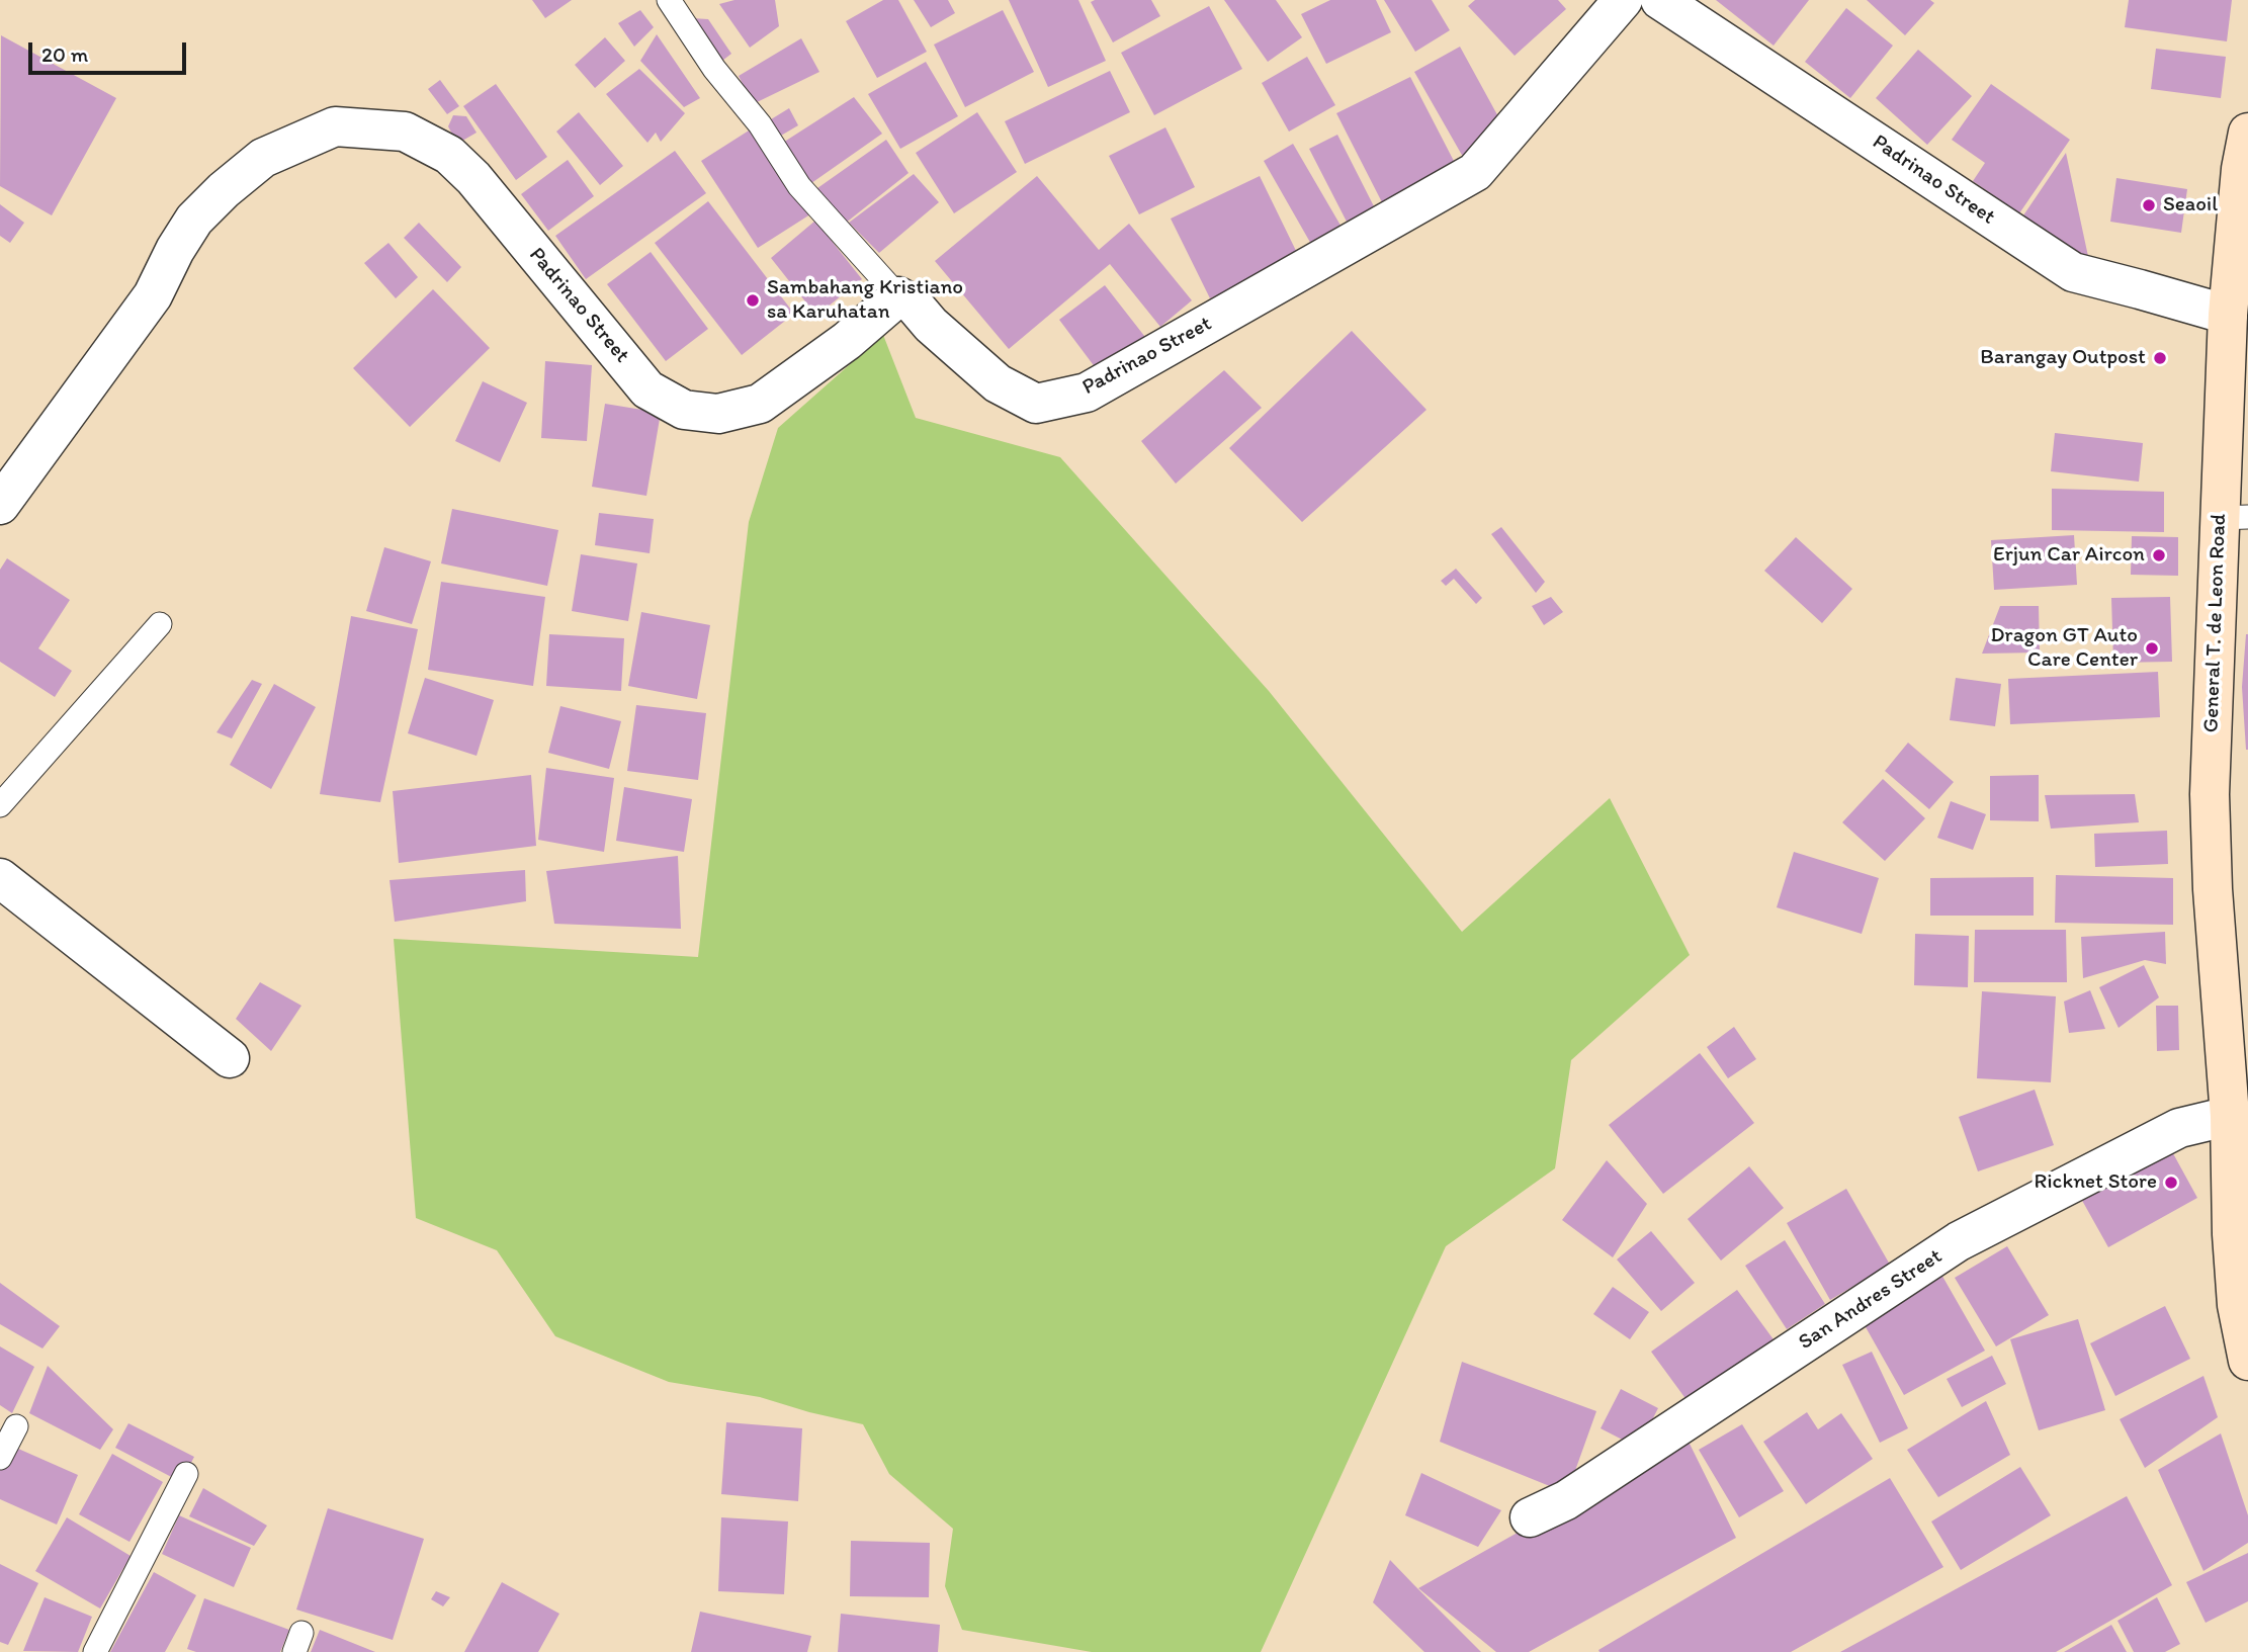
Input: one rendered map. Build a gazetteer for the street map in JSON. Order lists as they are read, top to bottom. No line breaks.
{"streets":{"main road":["General T. de Leon Road"],"street":["Padrinao Street","San Andres Street"]},"crossings":[["Padrinao Street","General T. de Leon Road"],["General T. de Leon Road","San Andres Street"]],"places":["Seaoil","Sambahang Kristiano sa Karuhatan","Barangay Outpost","Erjun Car Aircon","Dragon GT Auto Care Center","Ricknet Store"],"scale_bar":"20 m"}
